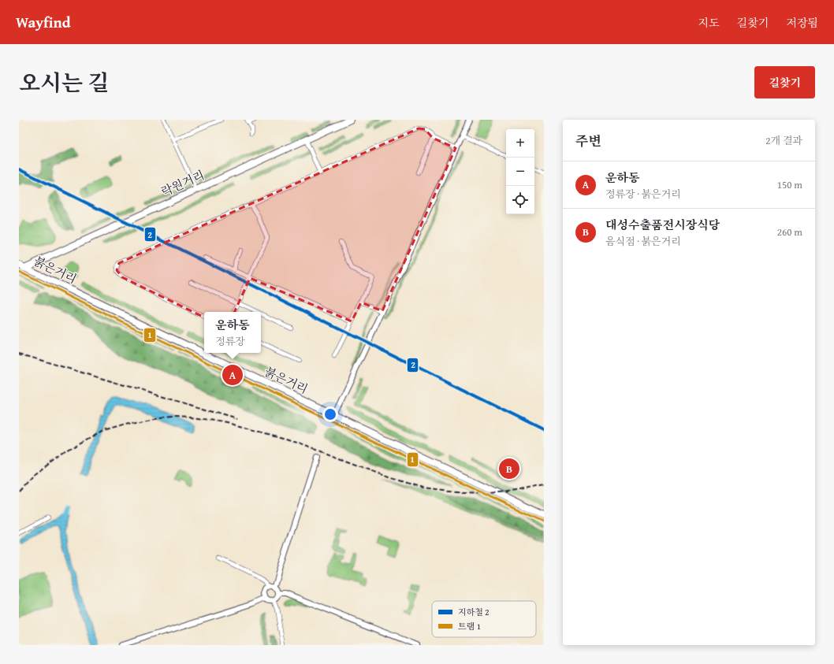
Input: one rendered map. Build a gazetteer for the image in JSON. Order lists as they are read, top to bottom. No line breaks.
{"streets":{"main road":["락원거리","붉은거리"]},"crossings":[["락원거리","붉은거리"]],"lines":["metro line 2","tram line 1"],"legend":["지하철 2","트램 1"],"page":{"header":"Wayfind","nav":["지도","길찾기","저장됨"],"title":"오시는 길","buttons":"길찾기","heading":["주변","2개 결과"],"map_buttons":["+","−"],"list":[{"mark":"A","name":"운하동","note":"정류장 · 붉은거리","value":"150 m"},{"mark":"B","name":"대성수출품전시장식당","note":"음식점 · 붉은거리","value":"260 m"}],"popup":["운하동","정류장"],"pins":["A","B"]}}
